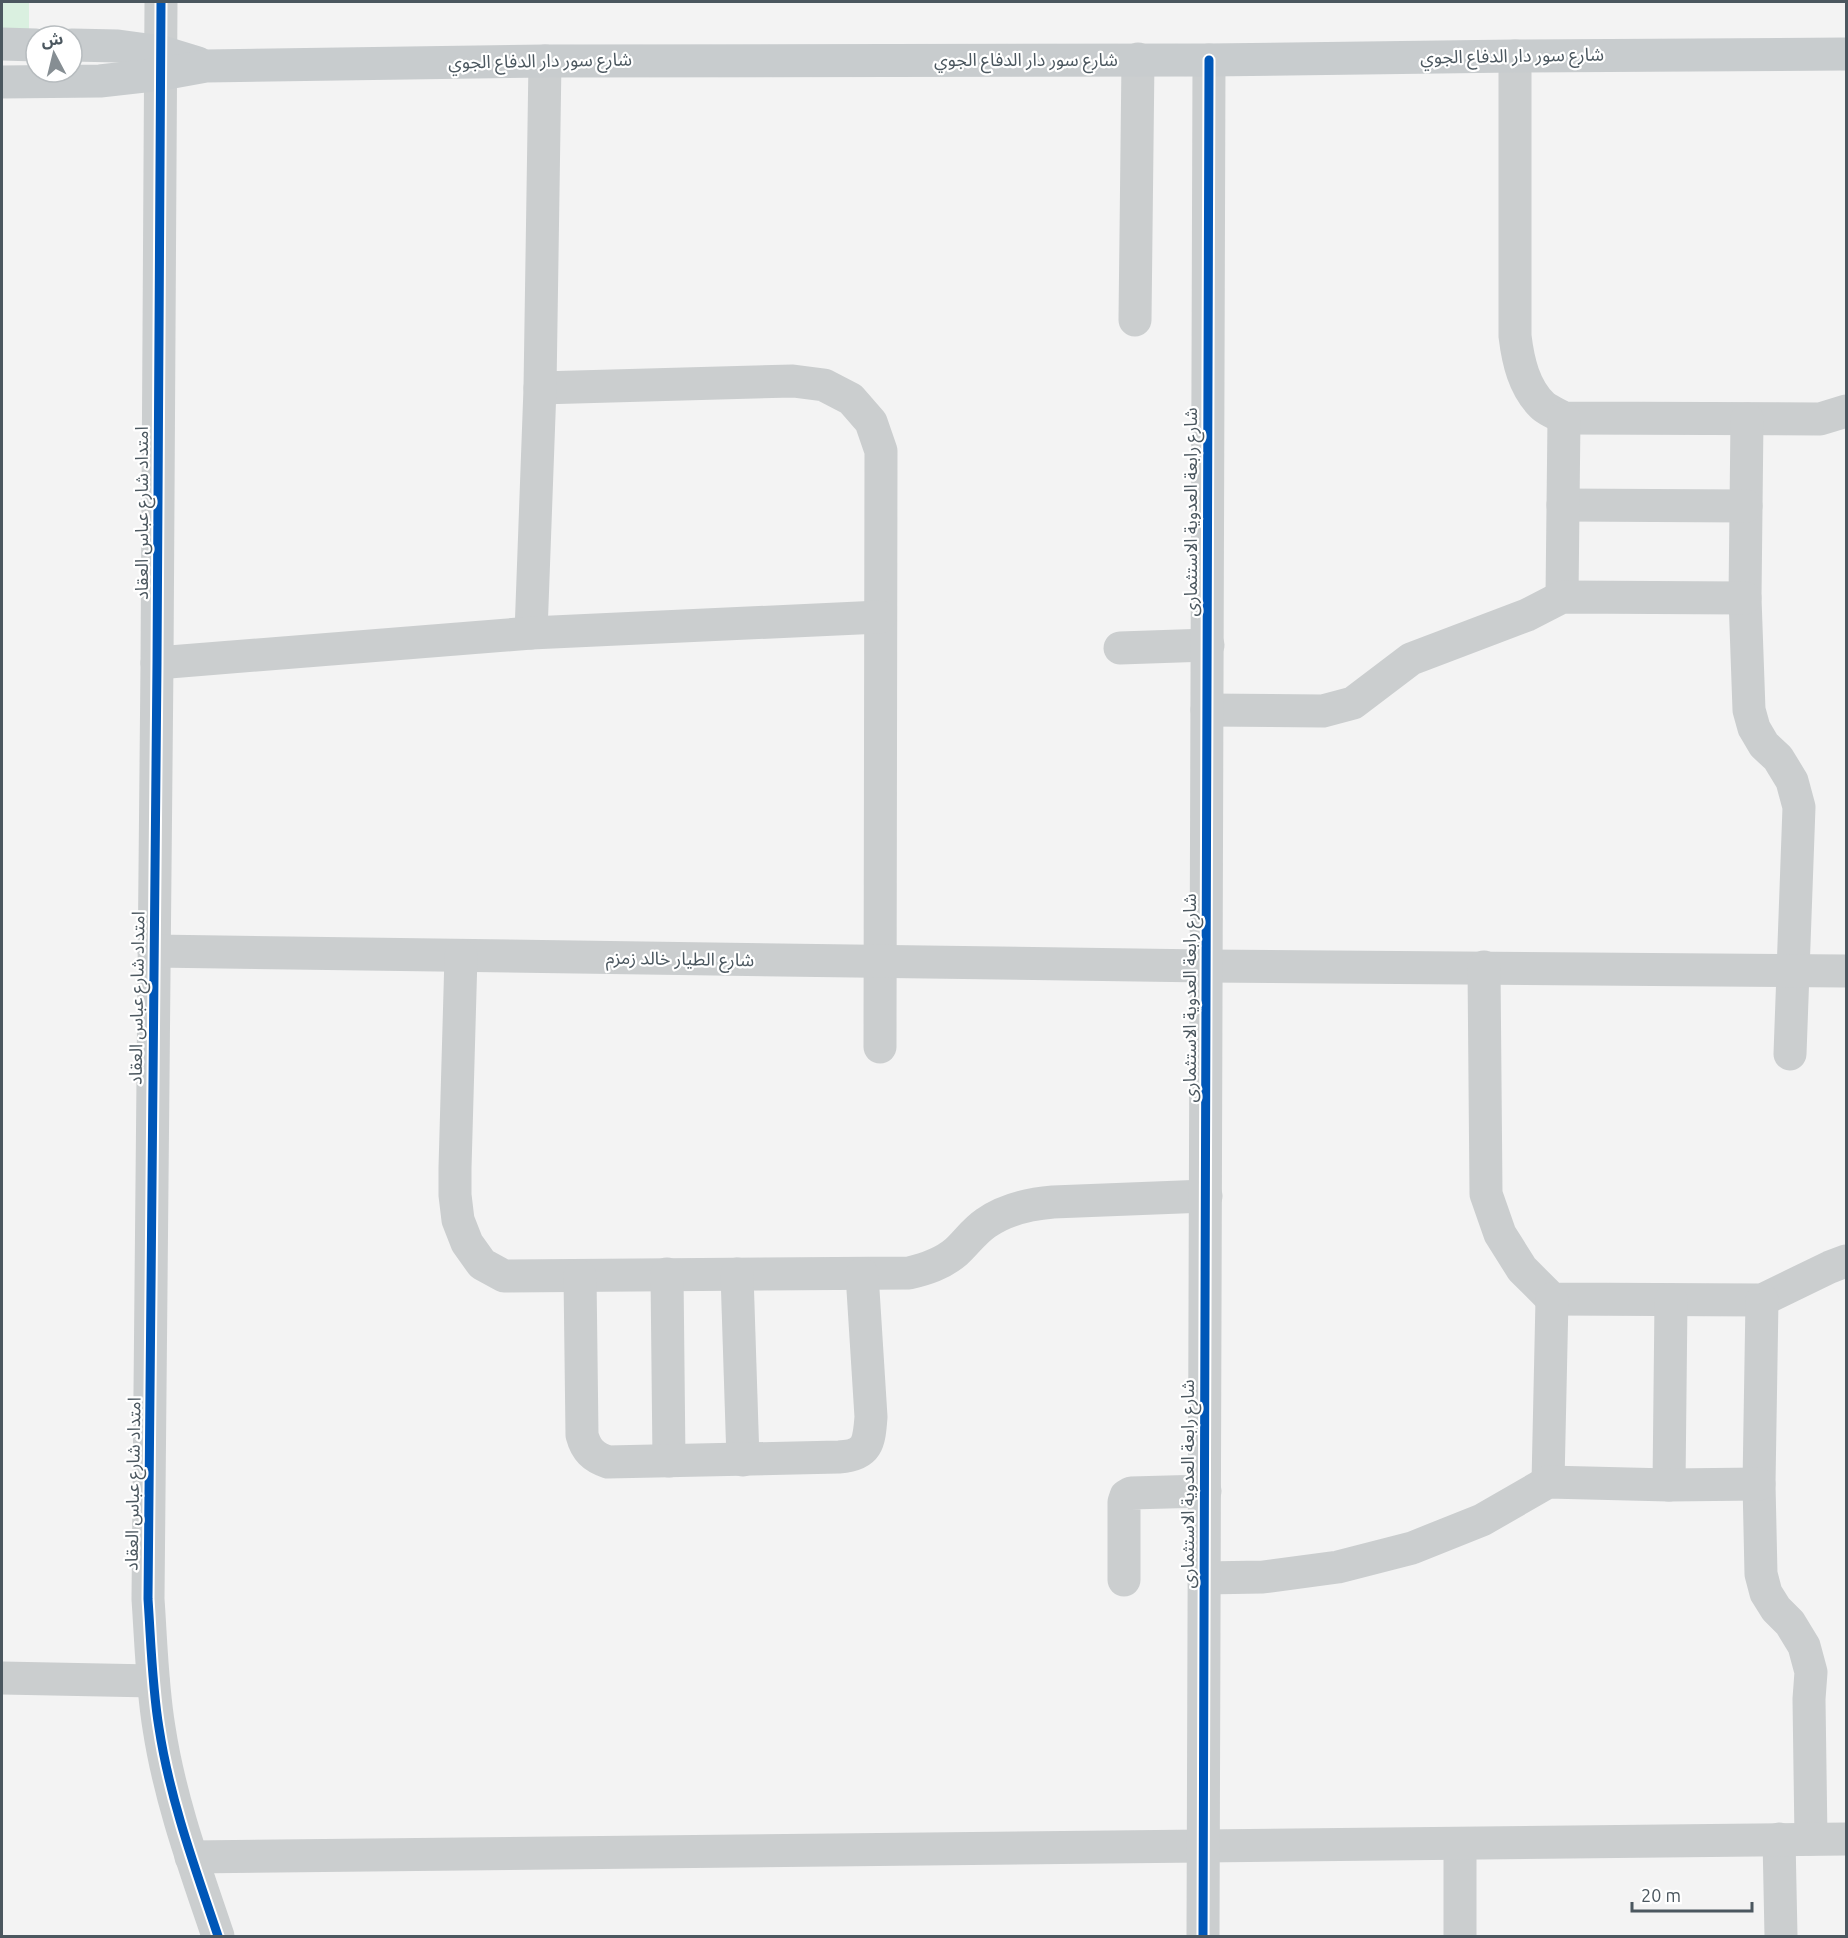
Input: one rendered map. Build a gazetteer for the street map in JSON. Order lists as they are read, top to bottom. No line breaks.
{"streets":{"main road":["شارع سور دار الدفاع الجوي"],"street":["شارع رابعة العدوية الاستثمارى","امتداد شارع عباس العقاد","شارع الطيار خالد زمزم"]},"crossings":[["شارع سور دار الدفاع الجوي","شارع رابعة العدوية الاستثمارى"],["شارع سور دار الدفاع الجوي","امتداد شارع عباس العقاد"],["شارع رابعة العدوية الاستثمارى","شارع الطيار خالد زمزم"],["امتداد شارع عباس العقاد","شارع الطيار خالد زمزم"]],"scale_bar":"20 m","north":"top"}
